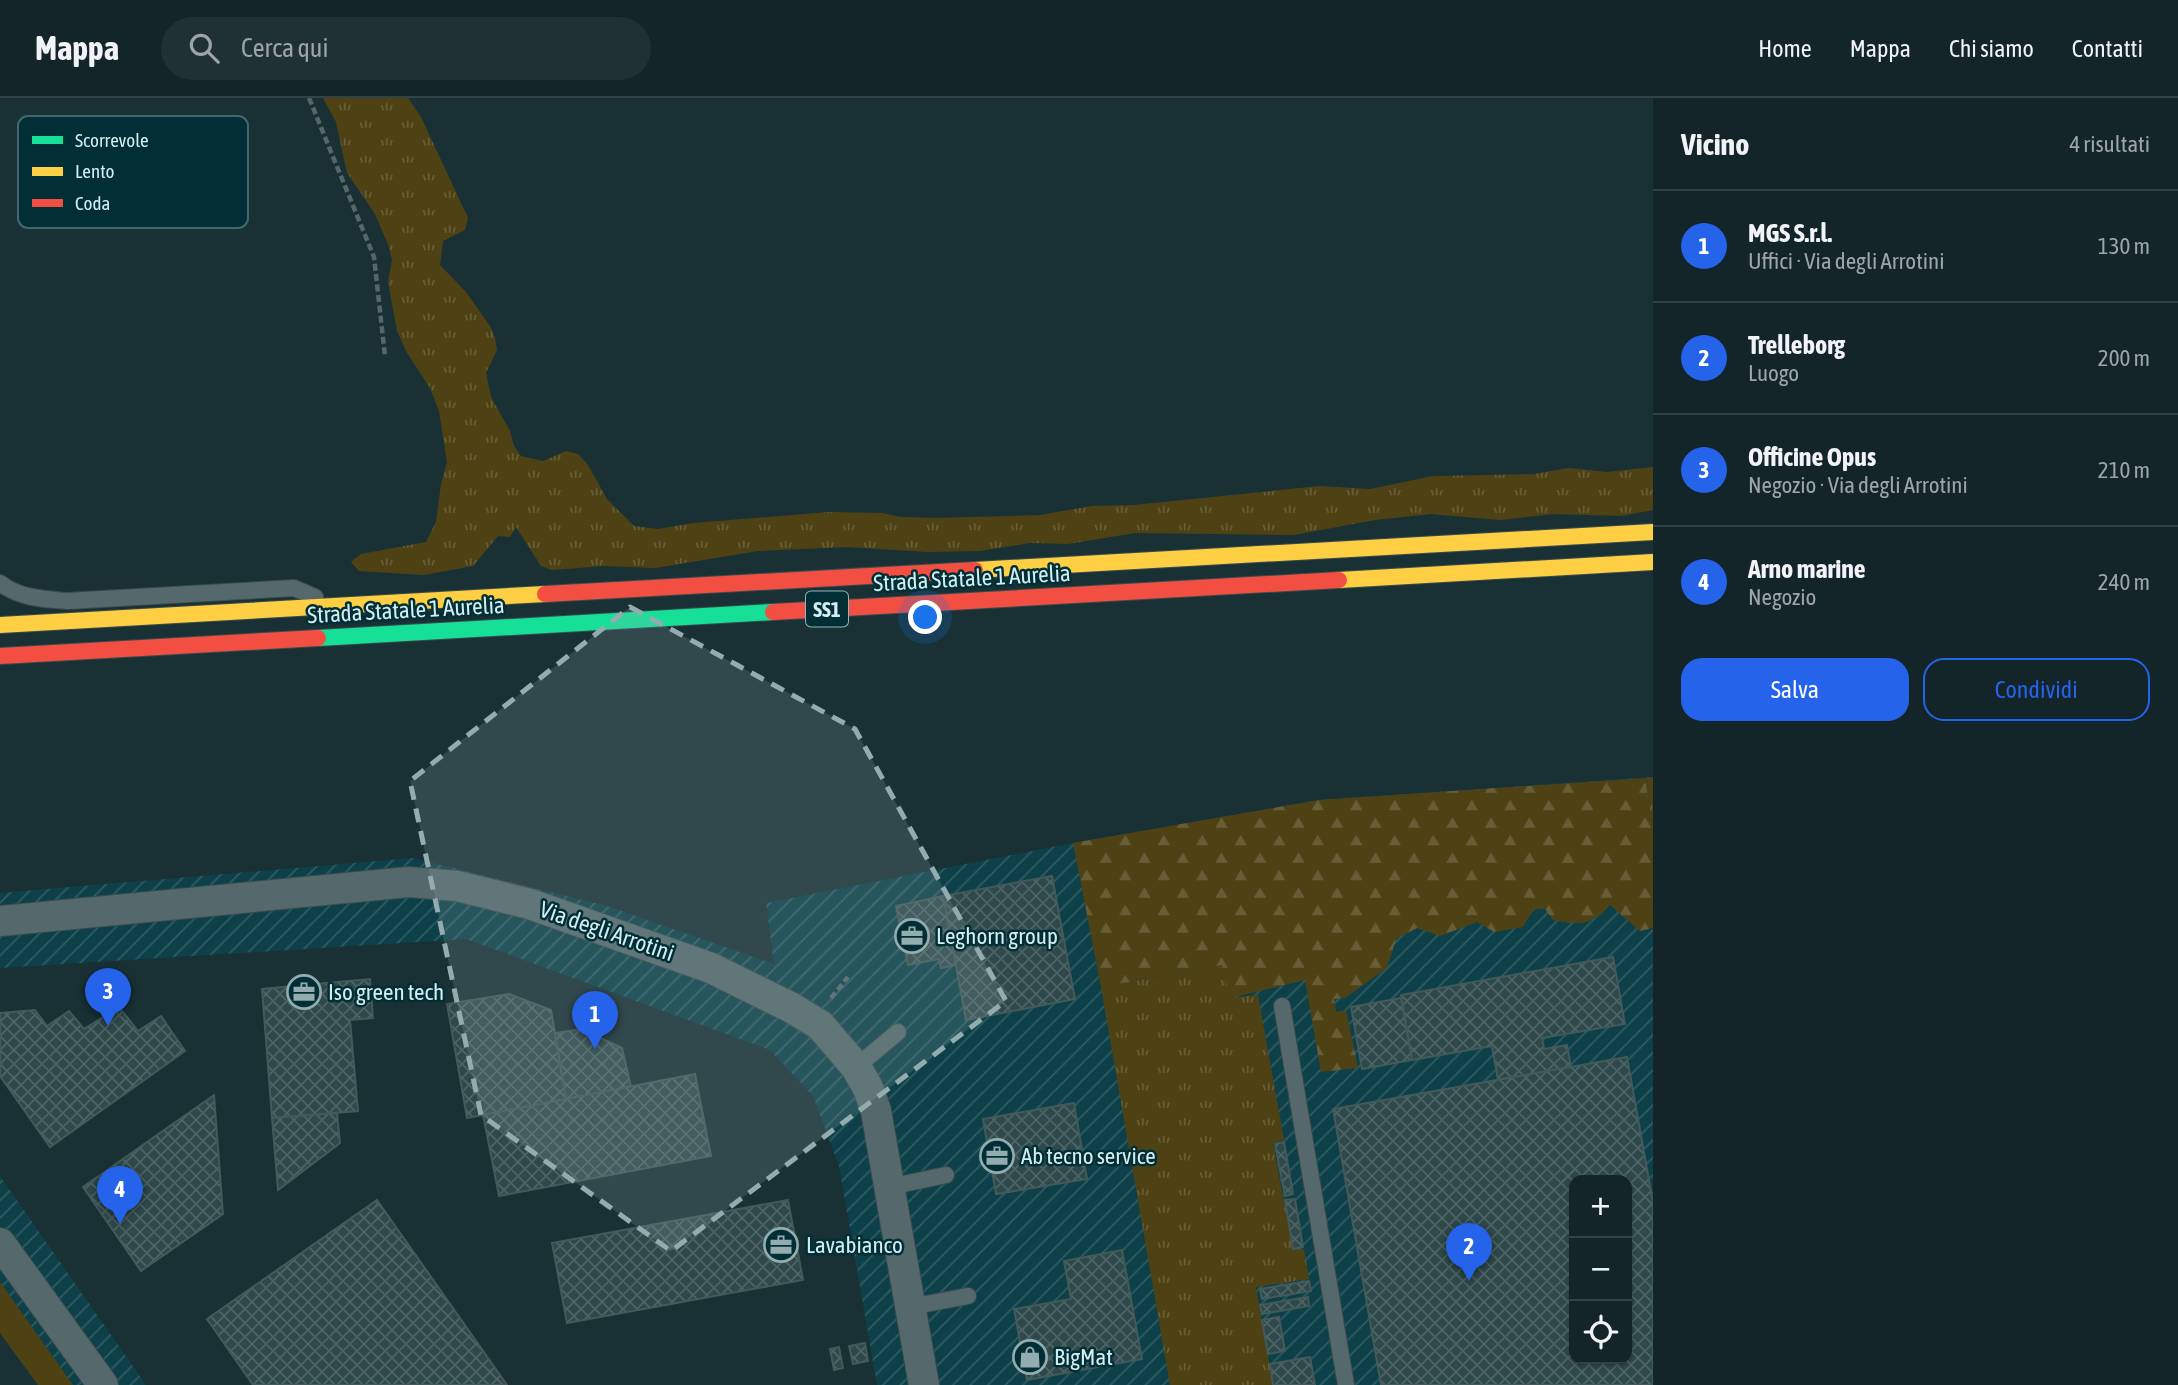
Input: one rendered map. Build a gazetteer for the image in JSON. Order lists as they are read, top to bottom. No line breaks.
{"streets":{"highway":["Strada Statale 1 Aurelia","SS1"],"street":["Via degli Arrotini"]},"places":{"office":["Leghorn group","Iso green tech","Ab tecno service","Lavabianco"],"shop":["BigMat"]},"legend":["Scorrevole","Lento","Coda"],"page":{"header":"Mappa","search":"Cerca qui","nav":["Home","Mappa","Chi siamo","Contatti"],"heading":["Vicino","4 risultati"],"list":[{"mark":"1","name":"MGS S.r.l.","note":"Uffici · Via degli Arrotini","value":"130 m"},{"mark":"2","name":"Trelleborg","note":"Luogo","value":"200 m"},{"mark":"3","name":"Officine Opus","note":"Negozio · Via degli Arrotini","value":"210 m"},{"mark":"4","name":"Arno marine","note":"Negozio","value":"240 m"}],"buttons":["Salva","Condividi"],"pins":["3","1","4","2"],"map_buttons":["+","−"]}}
